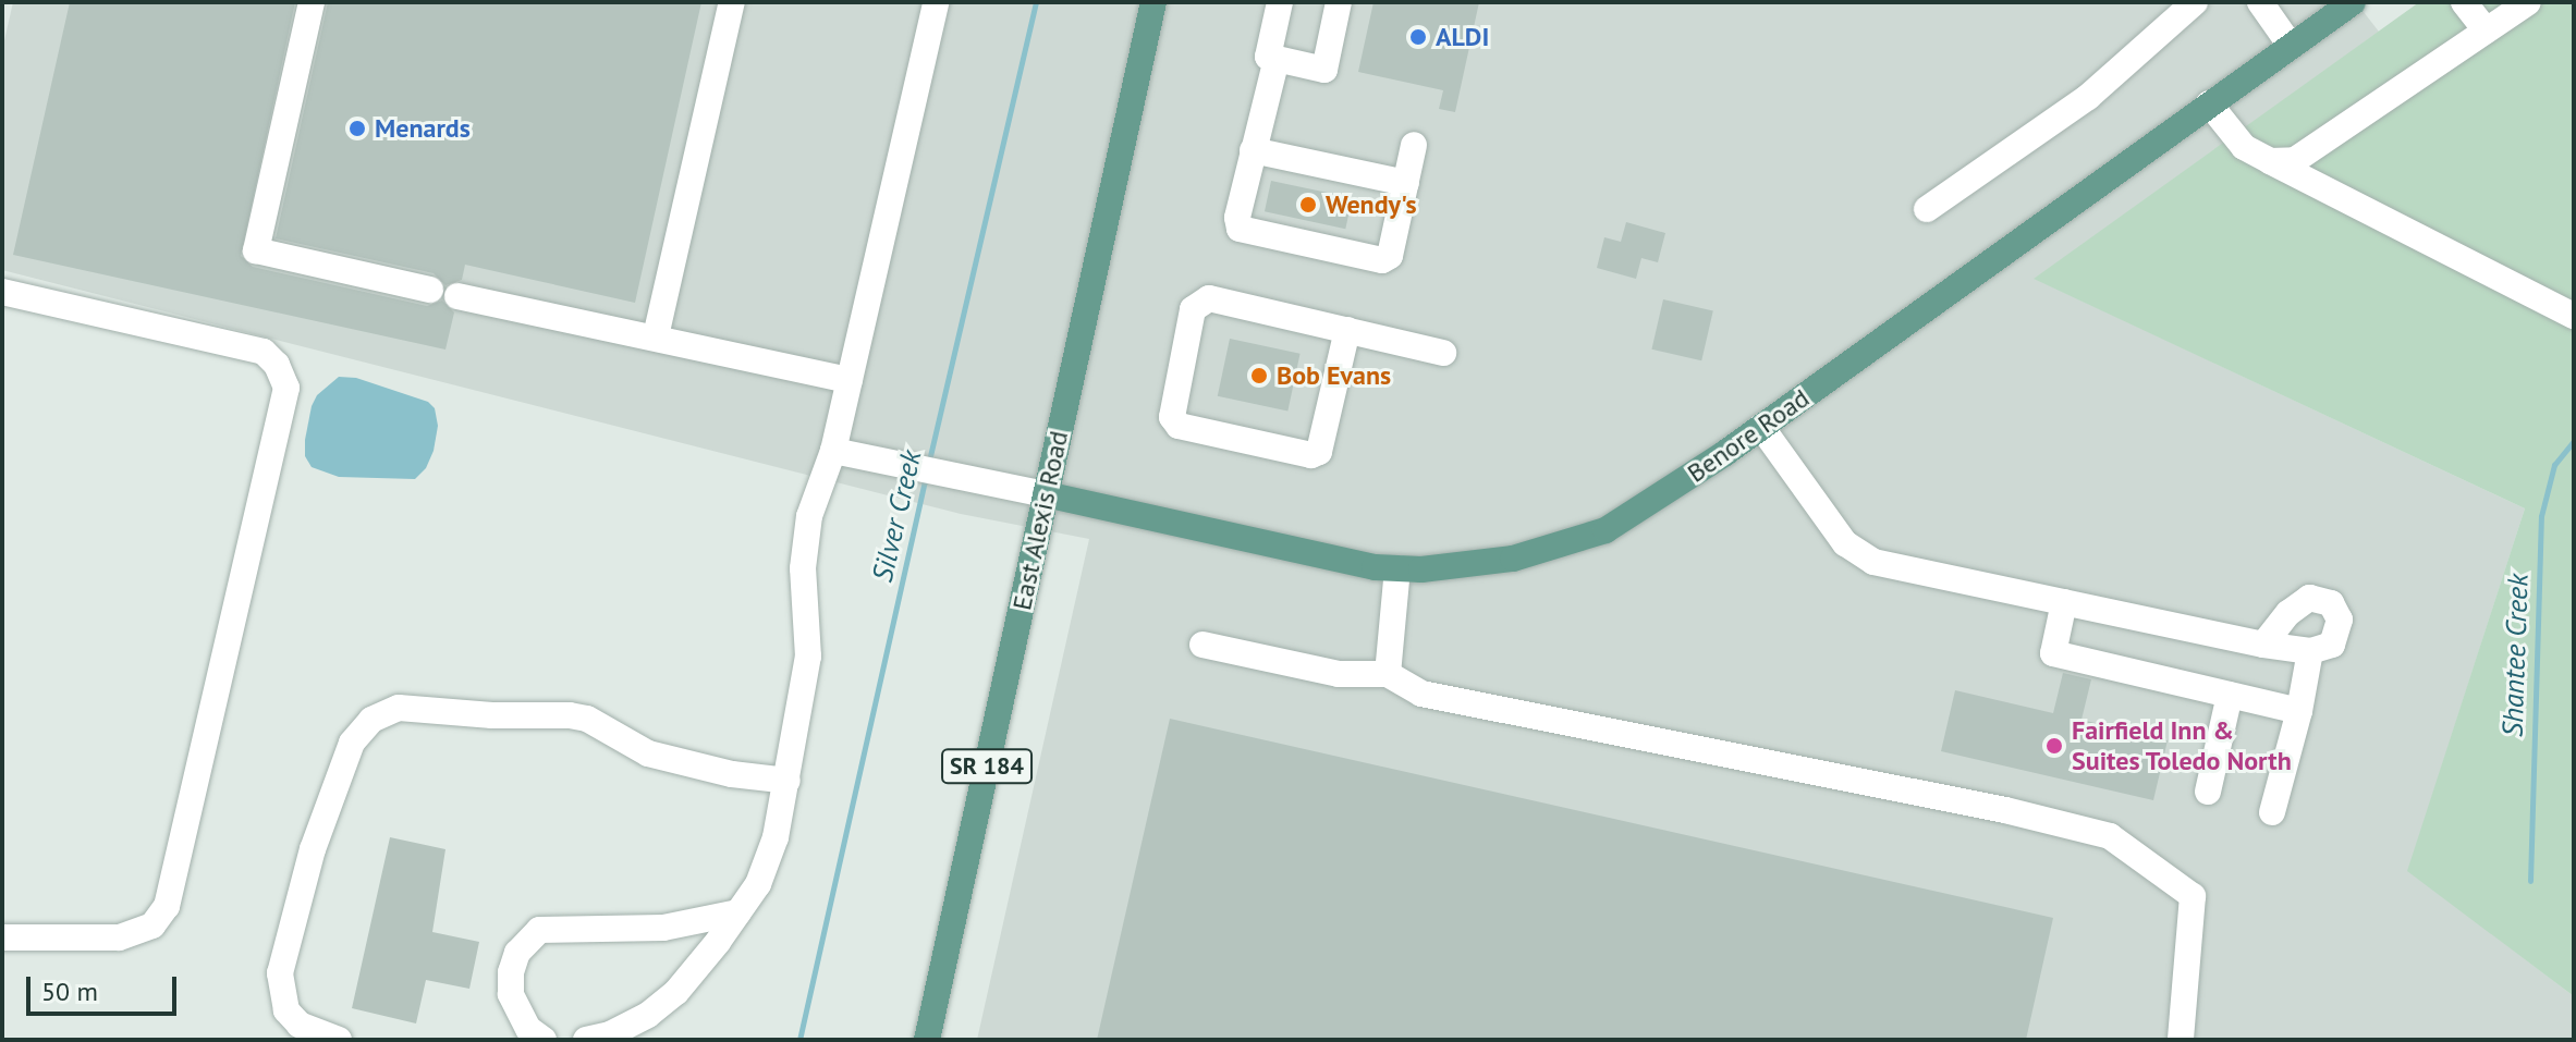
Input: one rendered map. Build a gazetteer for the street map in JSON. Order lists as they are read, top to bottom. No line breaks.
{"streets":{"main road":["Benore Road","East Alexis Road","SR 184"]},"crossings":[["Benore Road","East Alexis Road"]],"water":["Silver Creek","Shantee Creek"],"places":["ALDI","Menards","Wendy's","Bob Evans","Fairfield Inn & Suites Toledo North"],"scale_bar":"50 m"}
